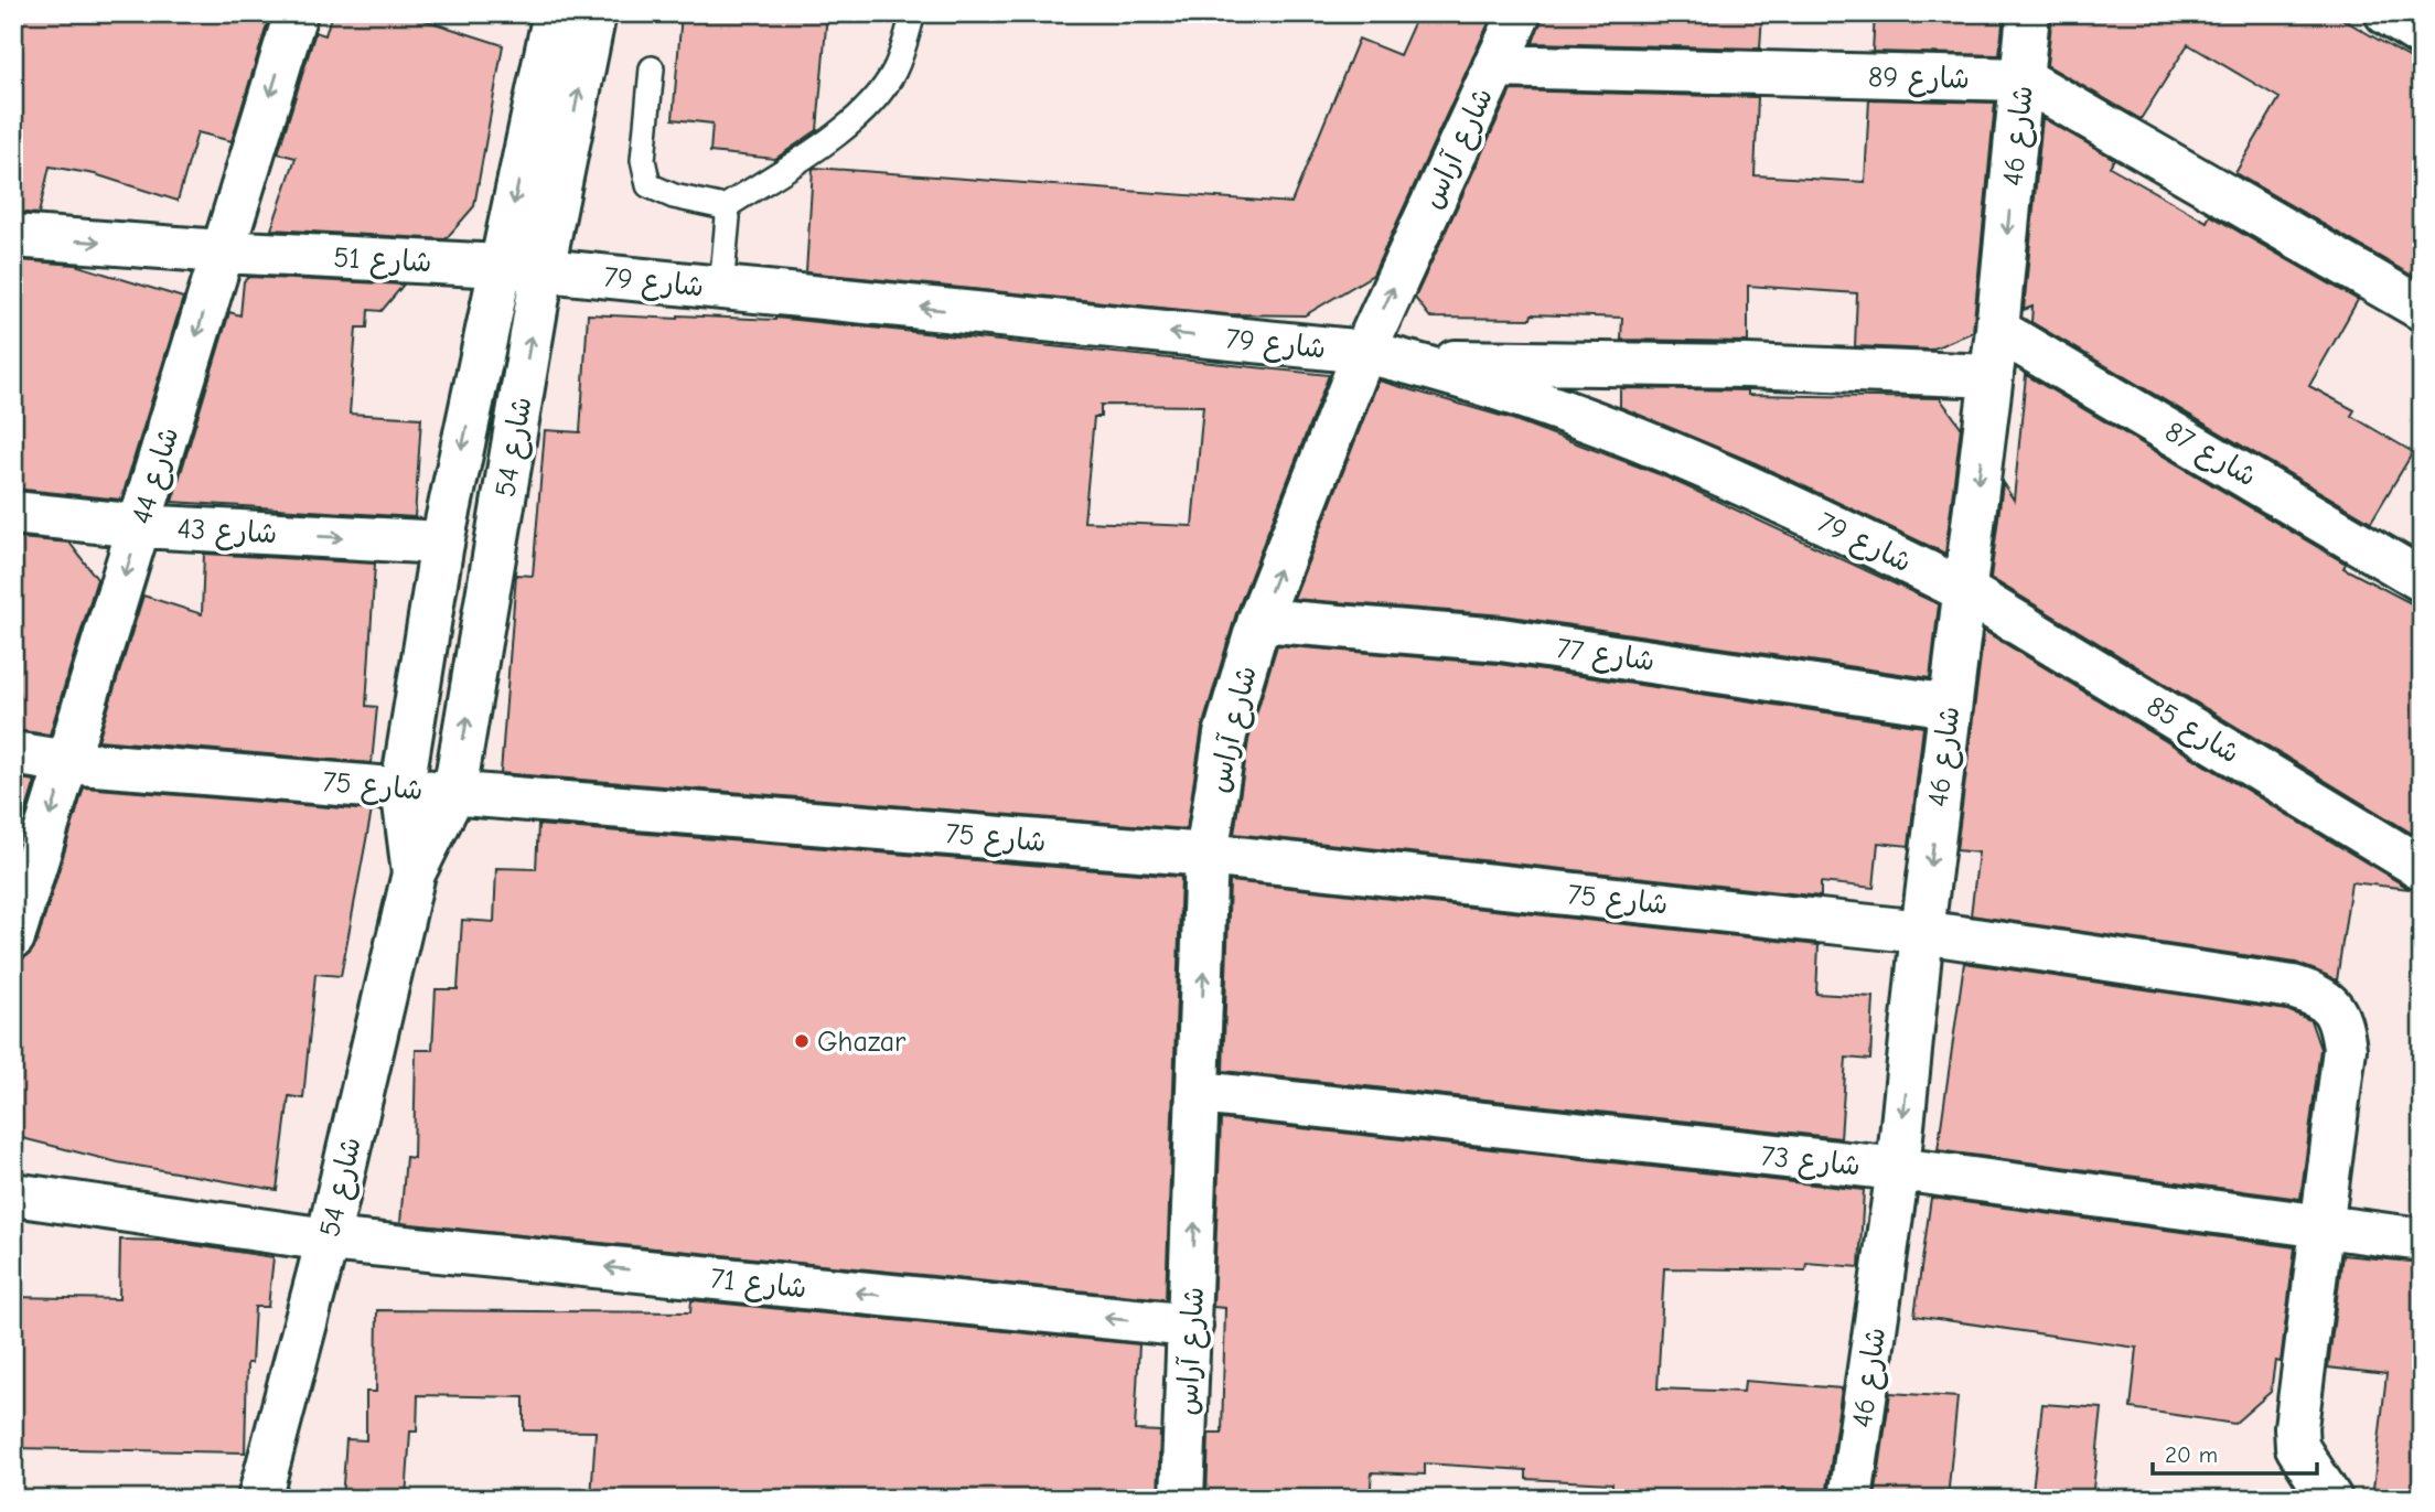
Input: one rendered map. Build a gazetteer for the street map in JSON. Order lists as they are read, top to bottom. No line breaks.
{"streets":{"street":["شارع 89","شارع 46","شارع آراس","شارع 51","شارع 79","شارع 54","شارع 87","شارع 44","شارع 43","شارع 77","شارع 85","شارع 75","شارع 73","شارع 71"]},"crossings":[["شارع 89","شارع 46"],["شارع 89","شارع آراس"],["شارع 46","شارع 79"],["شارع 46","شارع 87"],["شارع 46","شارع 77"],["شارع 46","شارع 85"],["شارع 46","شارع 75"],["شارع 46","شارع 73"],["شارع آراس","شارع 79"],["شارع آراس","شارع 77"],["شارع آراس","شارع 75"],["شارع آراس","شارع 73"],["شارع آراس","شارع 71"],["شارع 51","شارع 79"],["شارع 51","شارع 54"],["شارع 51","شارع 44"],["شارع 79","شارع 54"],["شارع 79","شارع 85"],["شارع 54","شارع 43"],["شارع 54","شارع 75"],["شارع 54","شارع 71"],["شارع 44","شارع 43"],["شارع 44","شارع 75"],["شارع 75","شارع 73"]],"one_way":["شارع 46","شارع آراس","شارع 79","شارع 44","شارع 43","شارع 71"],"places":["Ghazar"],"scale_bar":"20 m"}
